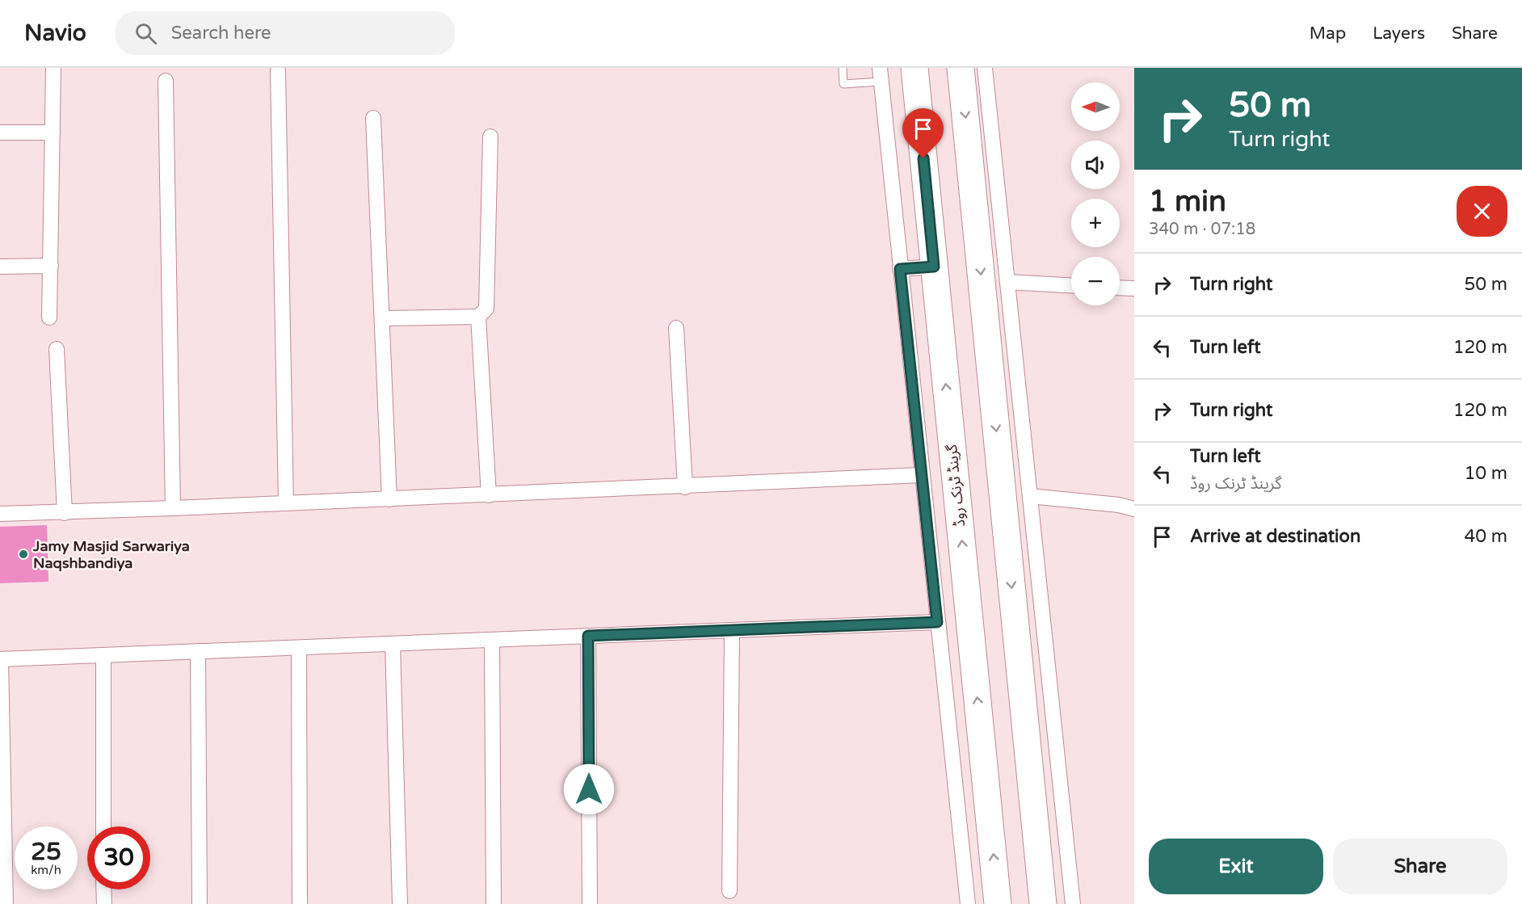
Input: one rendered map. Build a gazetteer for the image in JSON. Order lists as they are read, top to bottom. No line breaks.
{"streets":{"highway":["گرینڈ ٹرنک روڈ"]},"places":["Jamy Masjid Sarwariya Naqshbandiya"],"north":"left","page":{"header":"Navio","search":"Search here","nav":["Map","Layers","Share"],"turn":["50 m","Turn right"],"map_buttons":["+","−"],"heading":["1 min","340 m · 07:18"],"list":[{"name":"Turn right","value":"50 m"},{"name":"Turn left","value":"120 m"},{"name":"Turn right","value":"120 m"},{"name":"Turn left","note":"گرینڈ ٹرنک روڈ","value":"10 m"},{"name":"Arrive at destination","value":"40 m"}],"speed":"25 km/h","limit":"30","buttons":["Exit","Share"]}}
